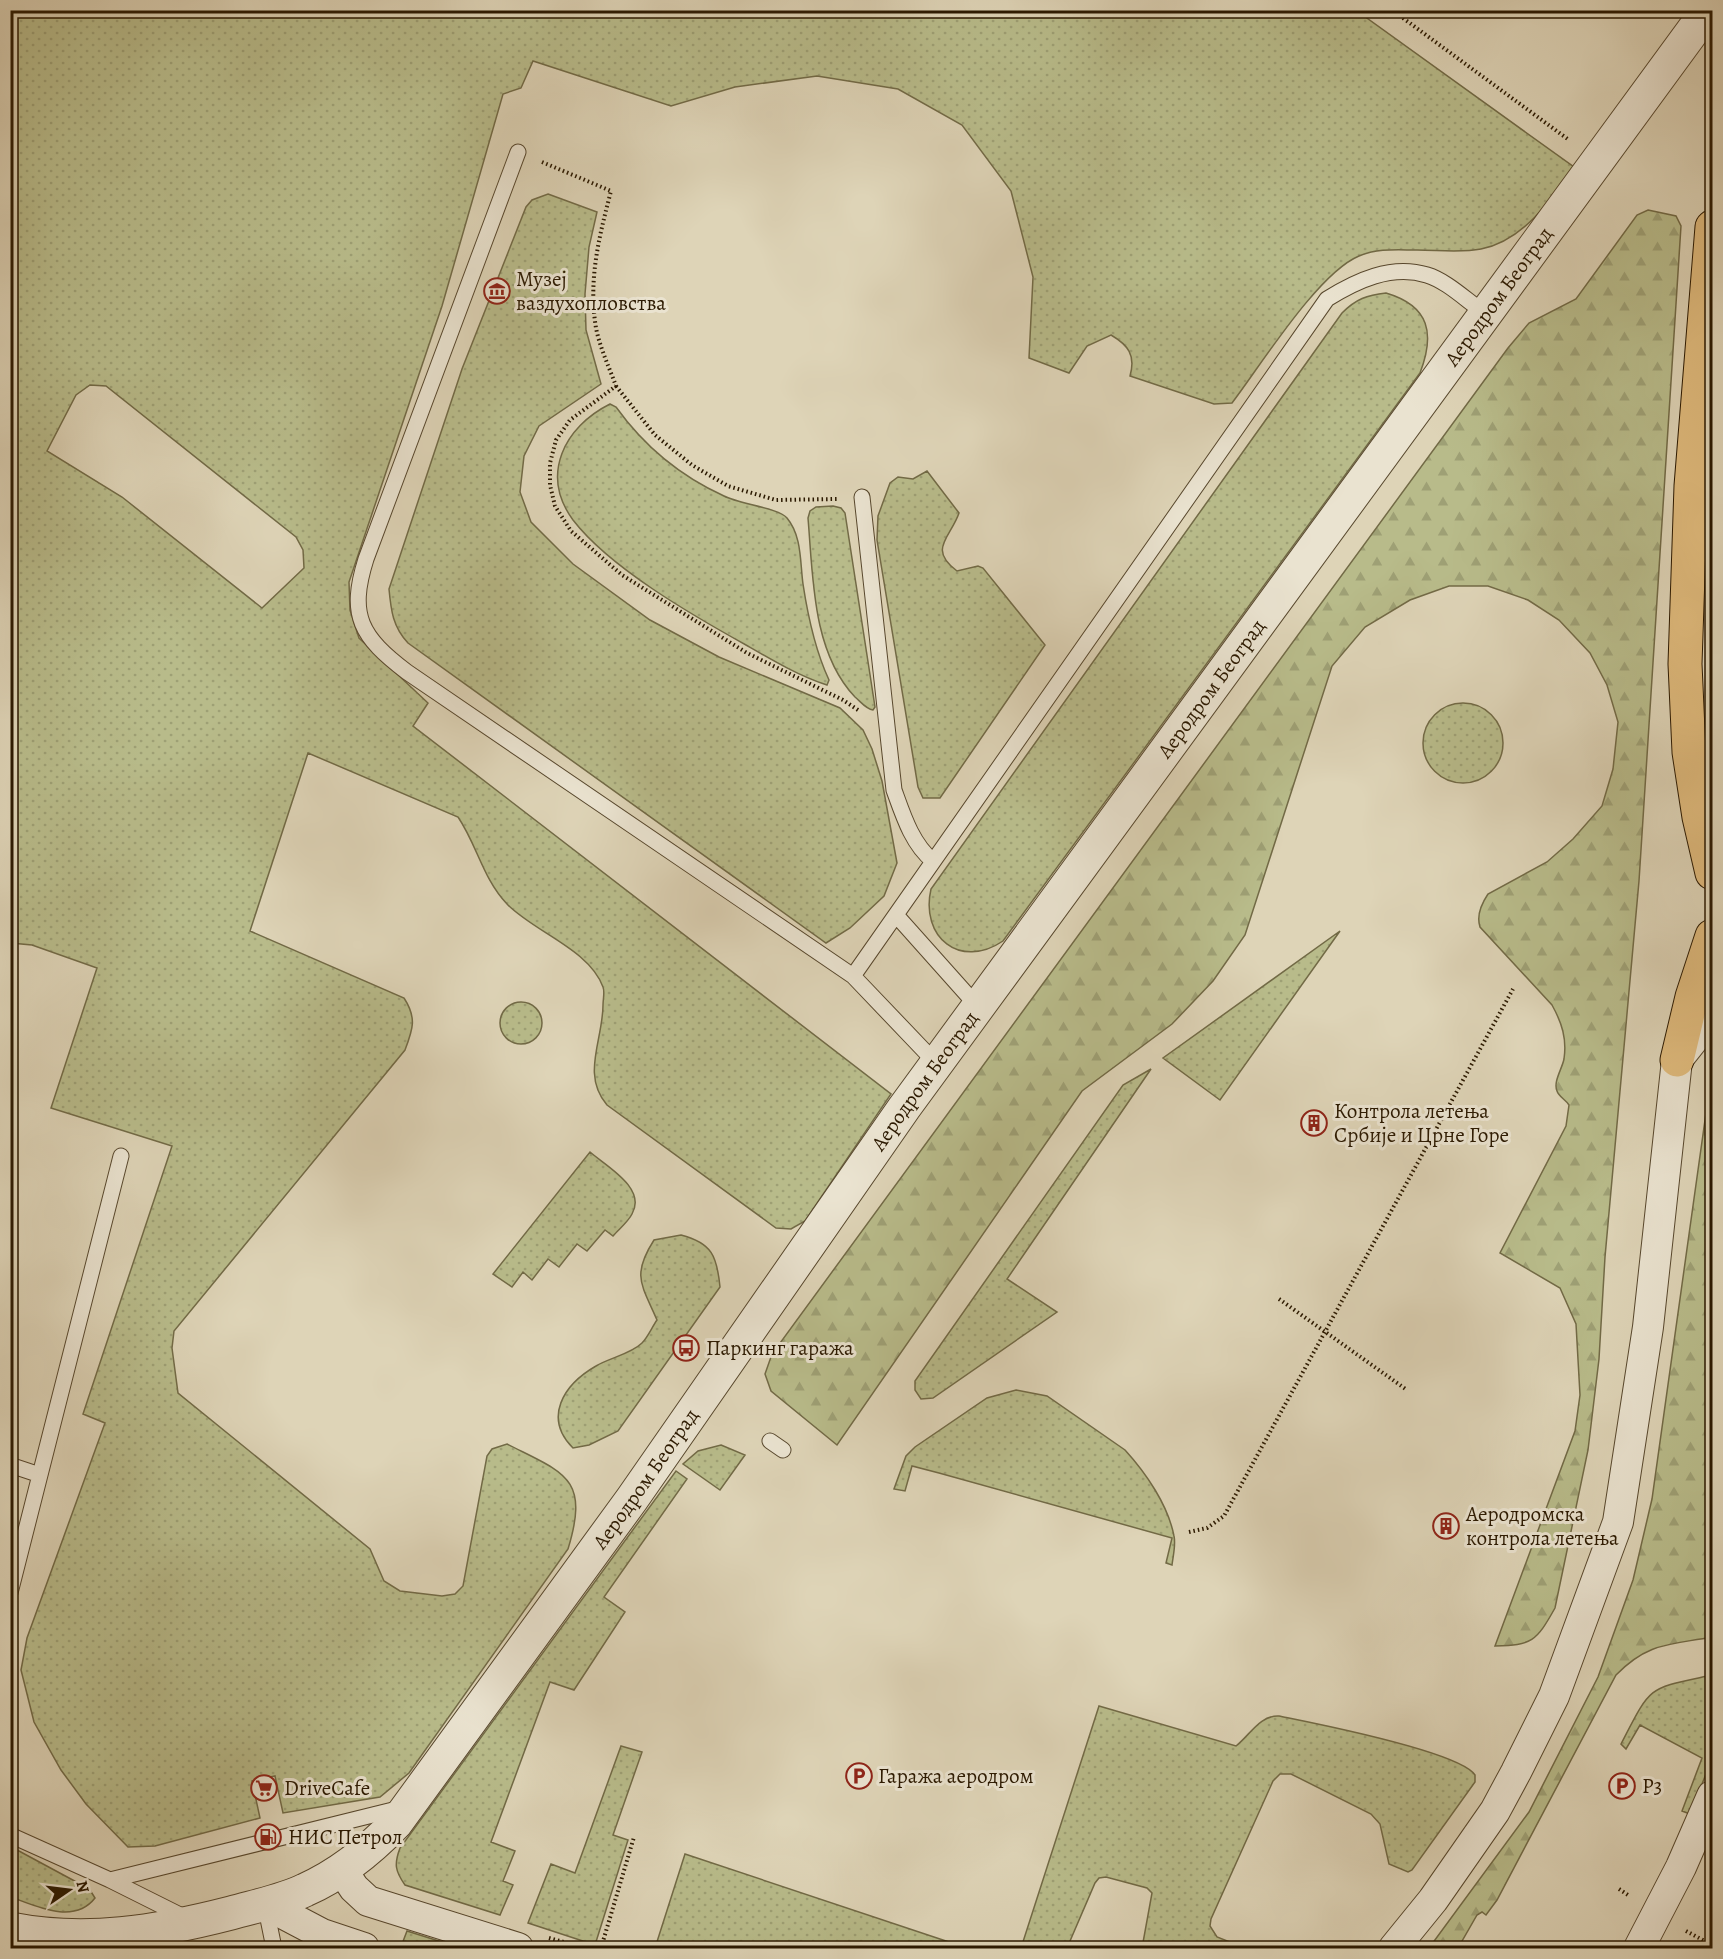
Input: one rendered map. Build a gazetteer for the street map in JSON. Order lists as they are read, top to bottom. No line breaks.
{"streets":{"street":["Аеродром Београд"]},"places":{"museum":["Музеј ваздухопловства"],"building":["Контрола летења Србије и Црне Горе","Аеродромска контрола летења"],"bus stop":["Паркинг гаража"],"parking":["Гаража аеродром","P3"],"supermarket":["DriveCafe"],"fuel station":["НИС Петрол"]},"north":"right"}
